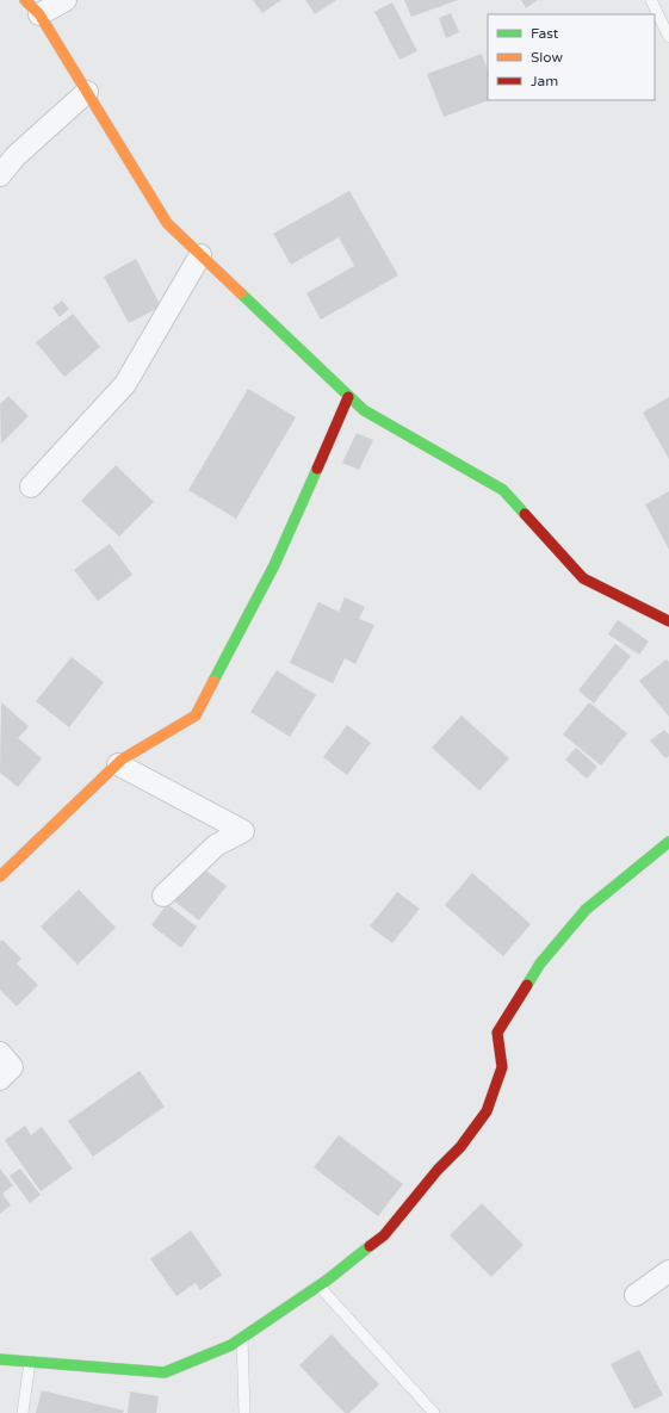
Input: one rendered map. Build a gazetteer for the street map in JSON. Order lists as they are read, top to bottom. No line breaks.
{"legend":["Fast","Slow","Jam"]}
